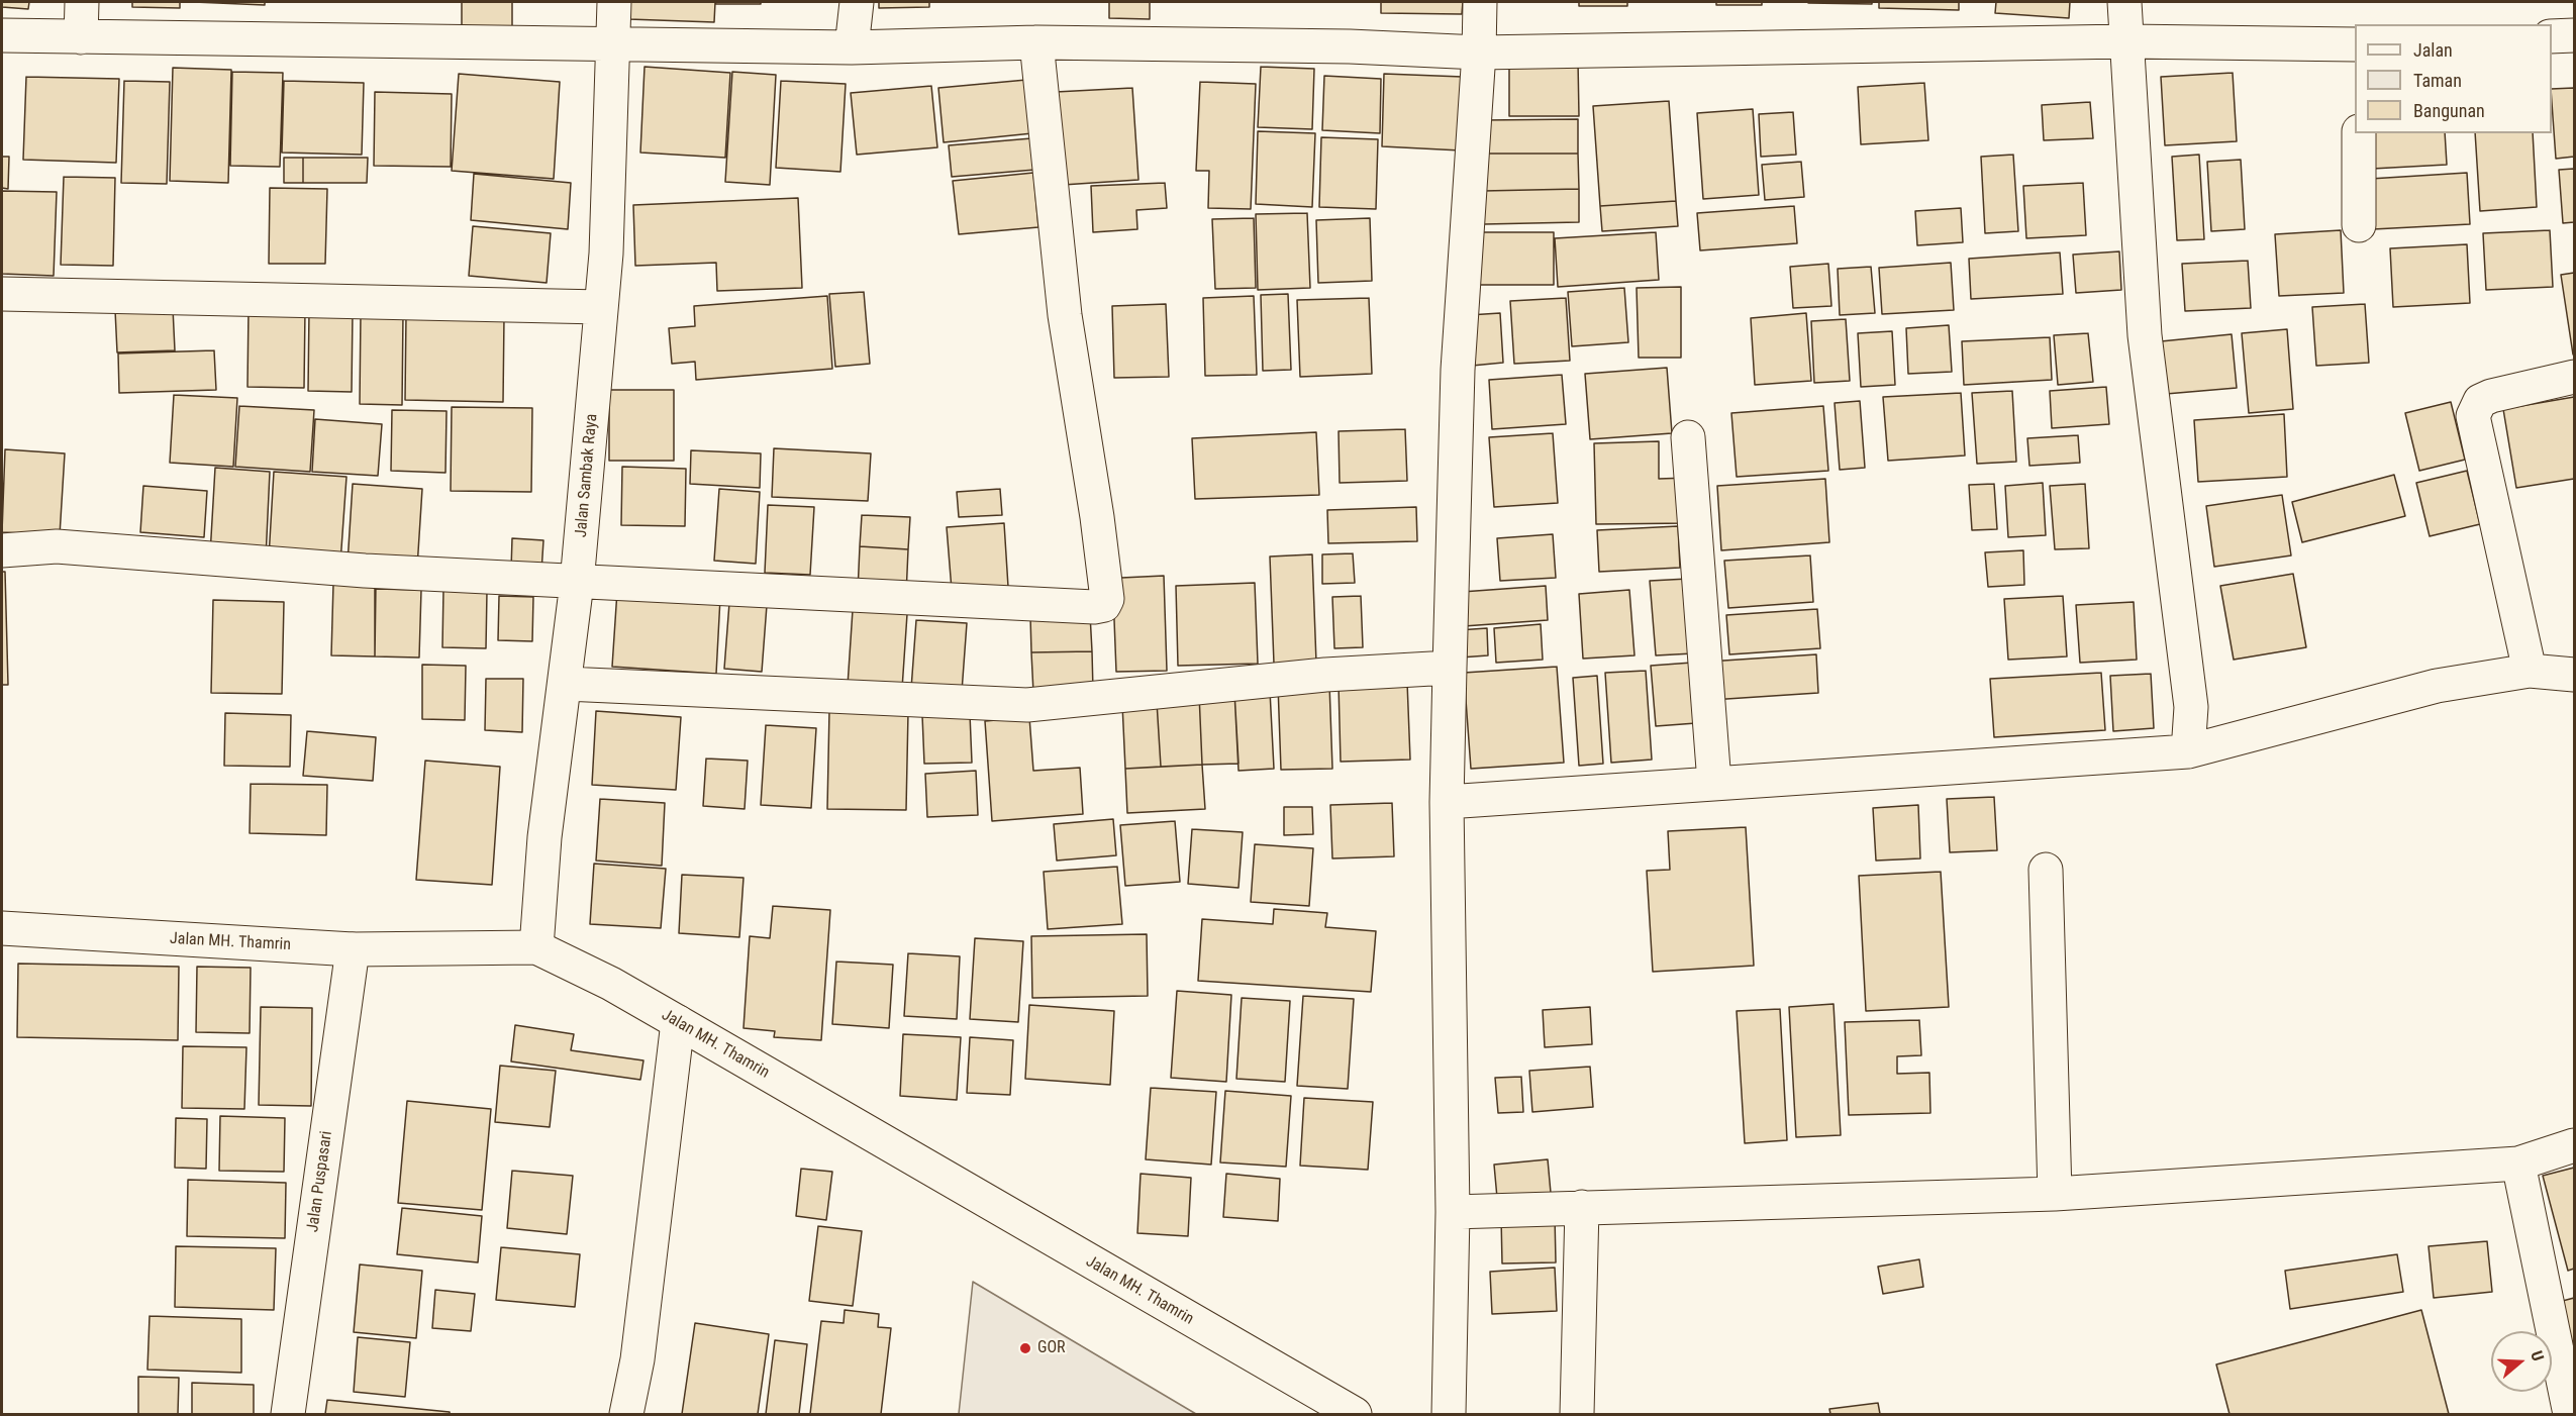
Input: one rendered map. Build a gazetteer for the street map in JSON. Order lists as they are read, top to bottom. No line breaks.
{"streets":{"street":["Jalan Sambak Raya","Jalan MH. Thamrin","Jalan Puspasari"]},"crossings":[["Jalan Sambak Raya","Jalan MH. Thamrin"],["Jalan MH. Thamrin","Jalan Puspasari"]],"places":["GOR"],"legend":["Jalan","Taman","Bangunan"],"north":"right"}
